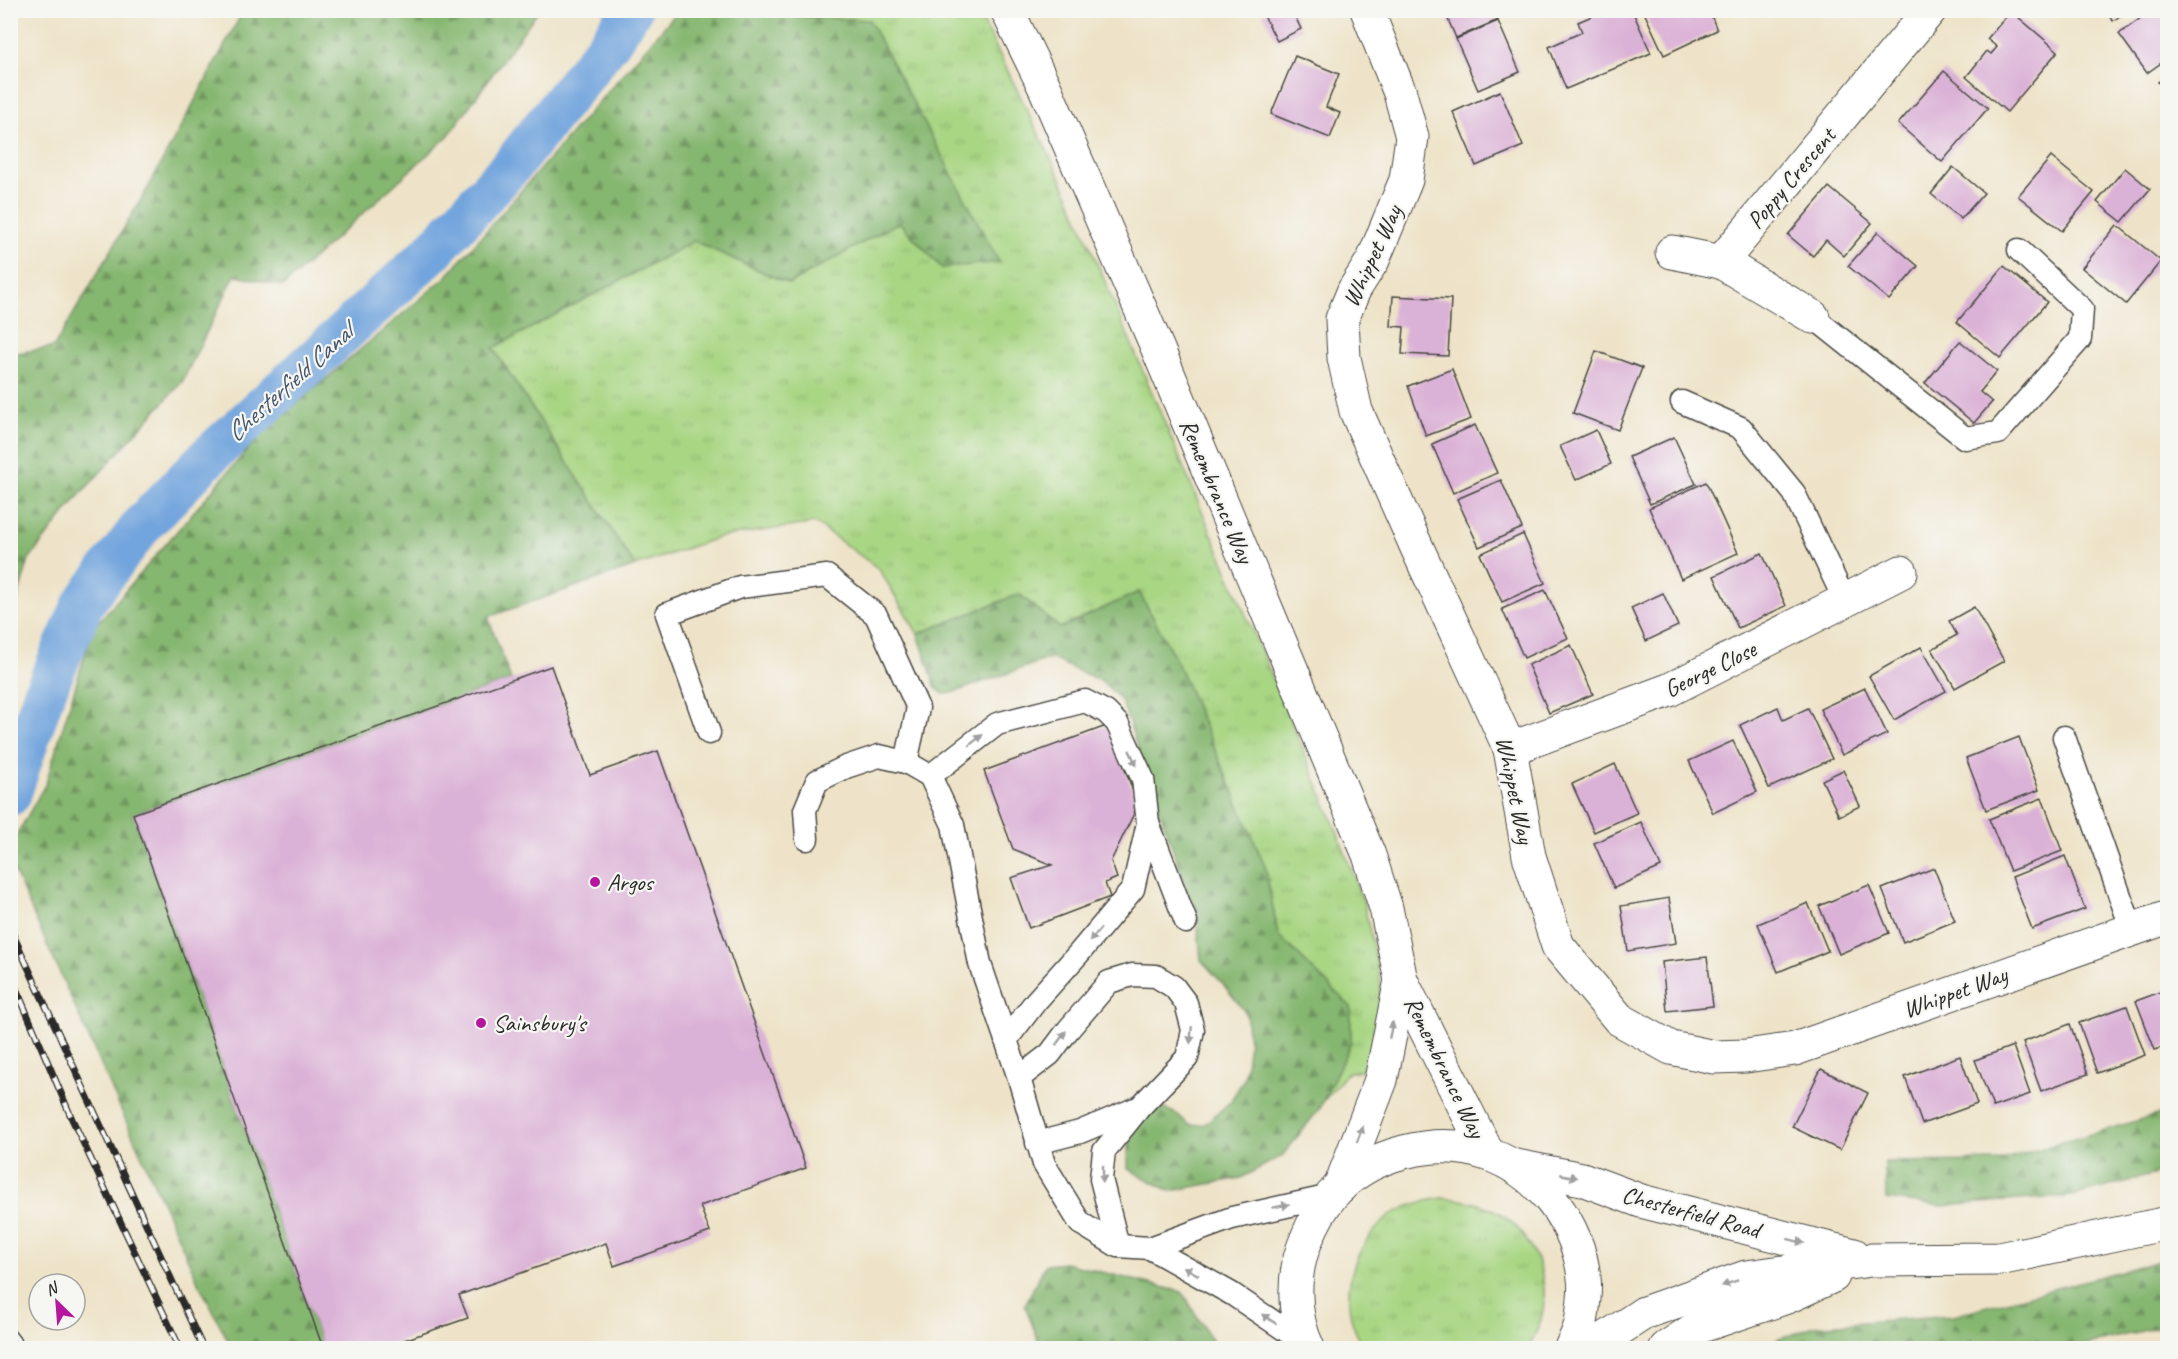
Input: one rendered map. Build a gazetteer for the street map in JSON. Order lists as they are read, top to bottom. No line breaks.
{"streets":{"main road":["Poppy Crescent","Whippet Way","Remembrance Way","George Close","Chesterfield Road"]},"crossings":[["Whippet Way","George Close"],["Remembrance Way","Chesterfield Road"]],"water":["Chesterfield Canal"],"places":["Argos","Sainsbury's"],"north":"top left"}
